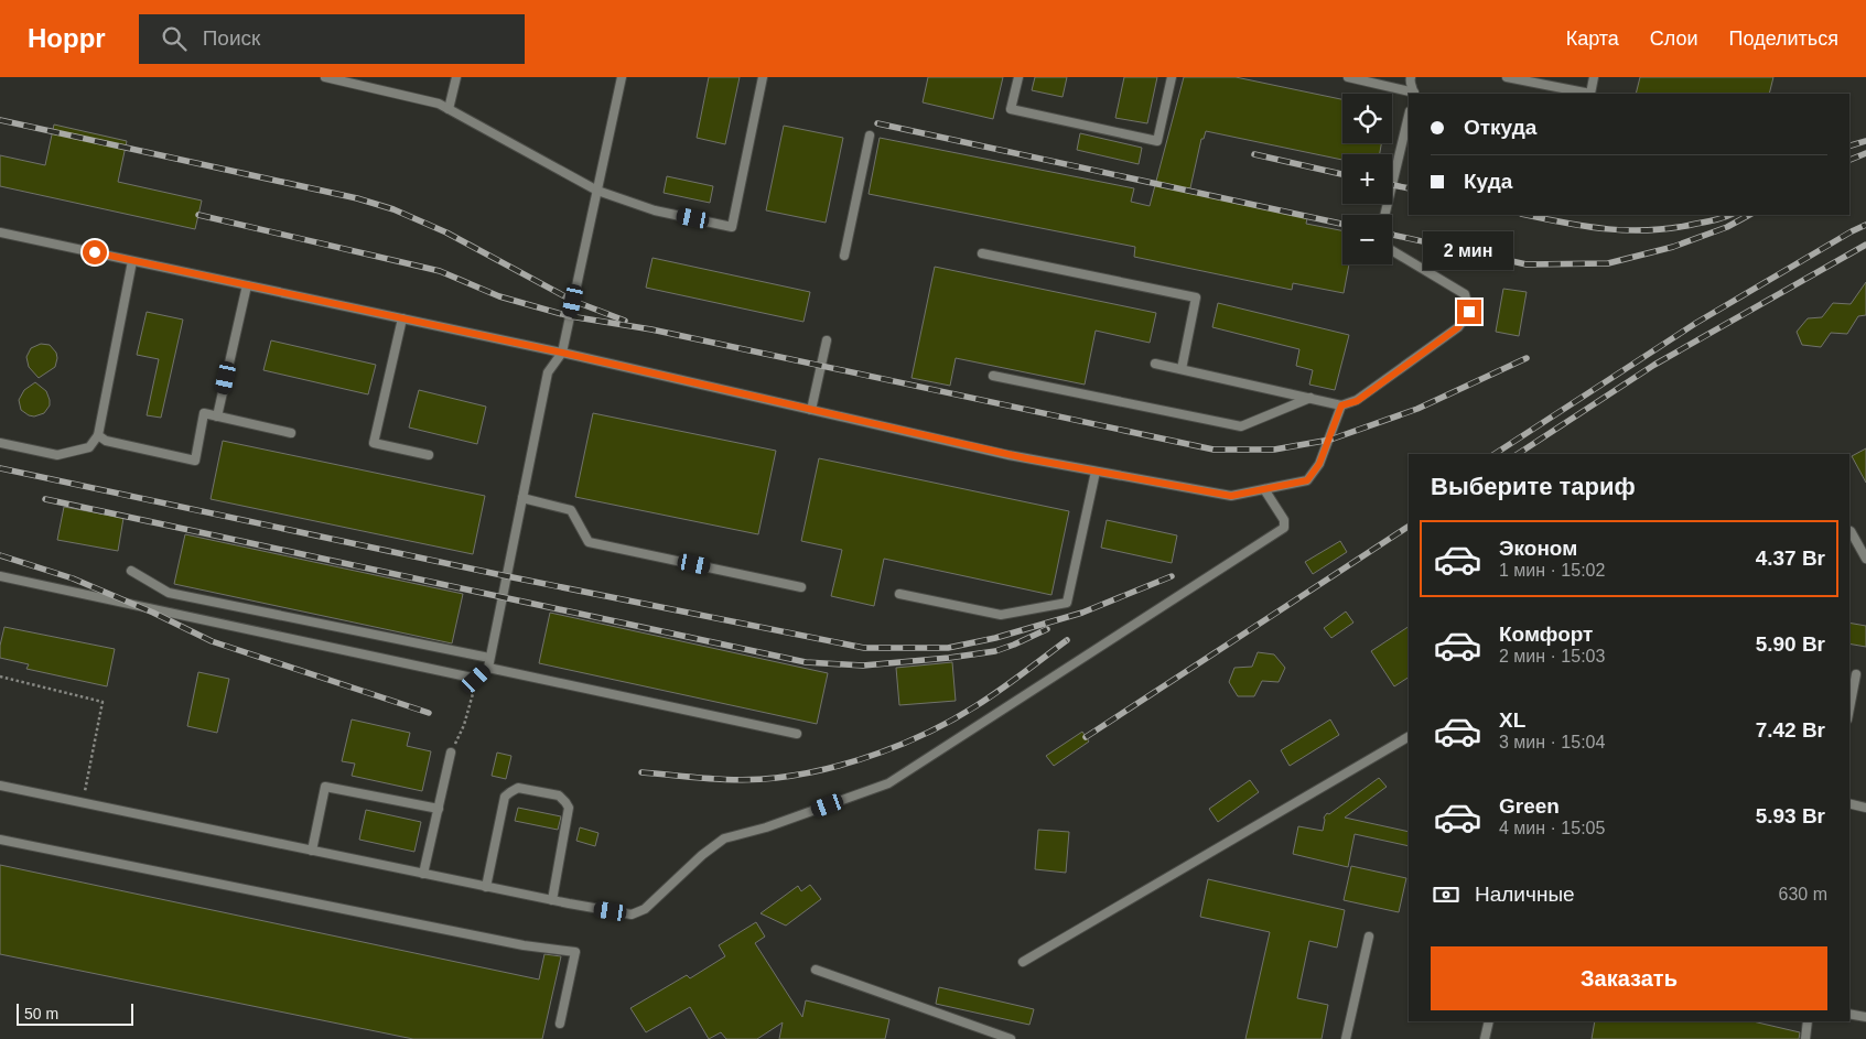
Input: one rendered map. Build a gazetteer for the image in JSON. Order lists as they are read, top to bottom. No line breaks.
{"scale_bar":"50 m","page":{"header":"Hoppr","search":"Поиск","nav":["Карта","Слои","Поделиться"],"map_buttons":["+","−"],"banner":["Откуда","Куда"],"bubble":"2 мин","heading":"Выберите тариф","list":[{"name":"Эконом","note":"1 мин · 15:02","value":"4.37 Br"},{"name":"Комфорт","note":"2 мин · 15:03","value":"5.90 Br"},{"name":"XL","note":"3 мин · 15:04","value":"7.42 Br"},{"name":"Green","note":"4 мин · 15:05","value":"5.93 Br"}],"pay":["Наличные","630 m"],"buttons":"Заказать","scale":"50 m"}}
